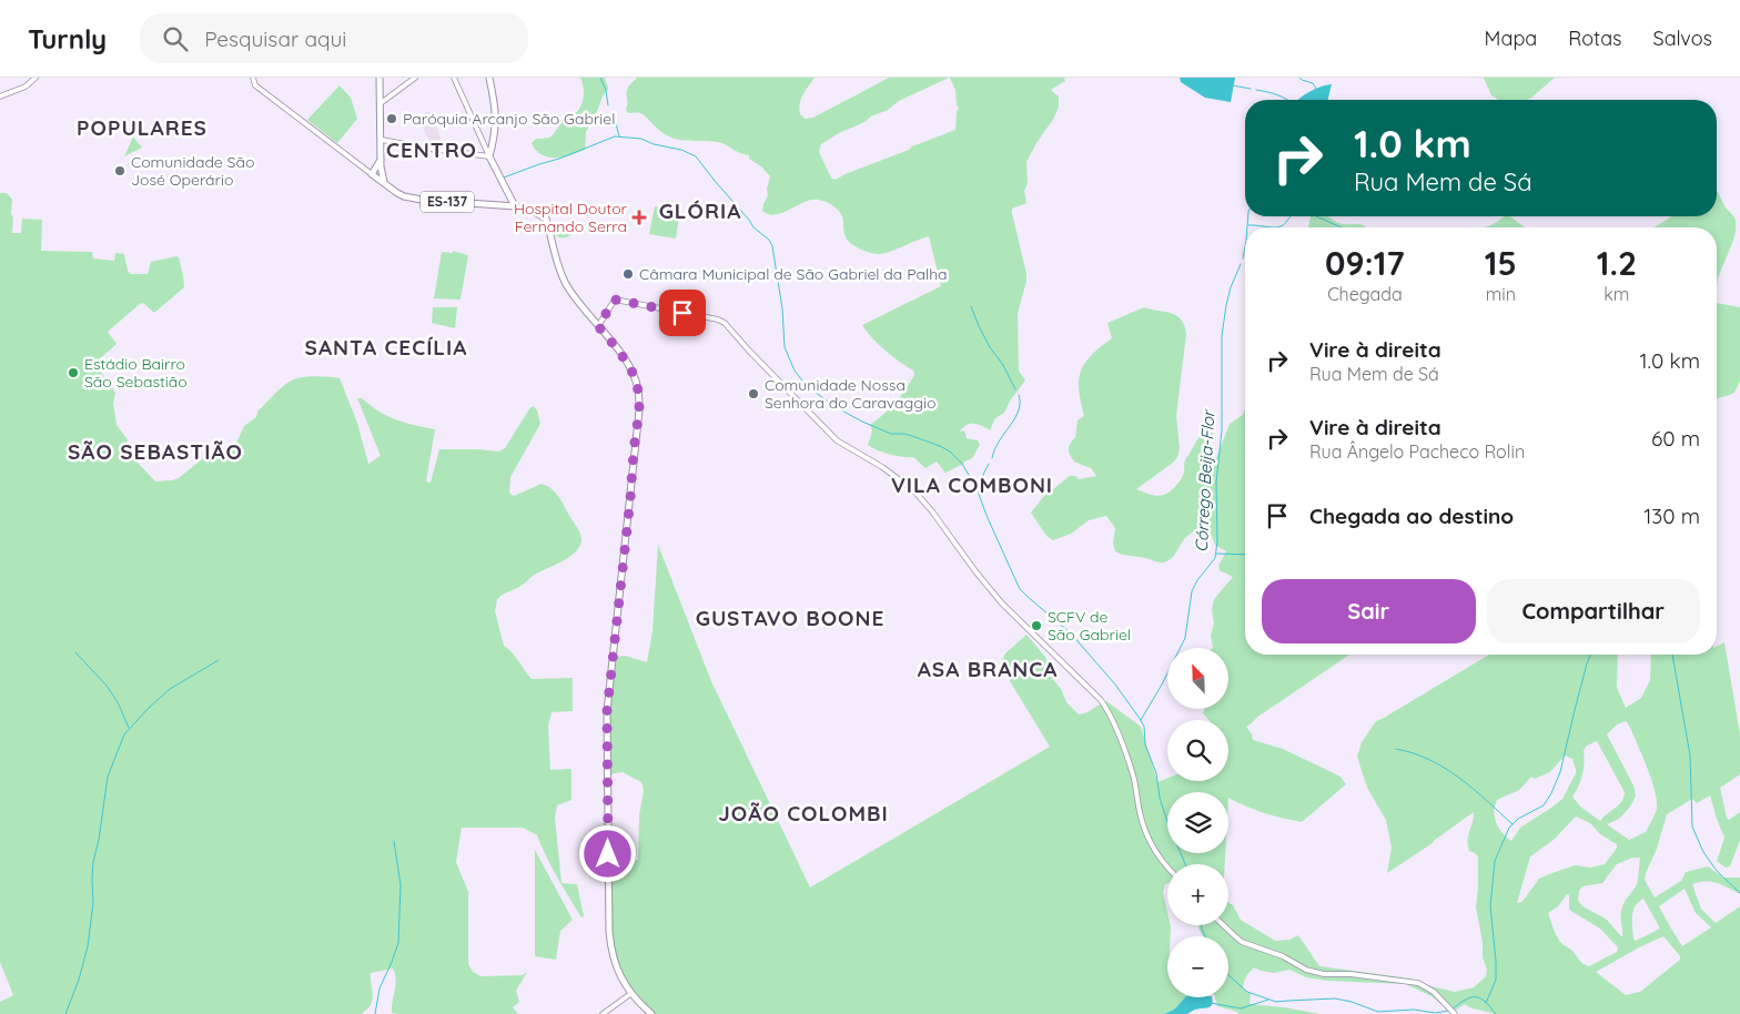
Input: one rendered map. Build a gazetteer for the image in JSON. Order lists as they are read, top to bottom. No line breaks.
{"streets":{"main road":["ES-137"]},"districts":["POPULARES","CENTRO","GLÓRIA","SANTA CECÍLIA","SÃO SEBASTIÃO","VILA COMBONI","GUSTAVO BOONE","ASA BRANCA","JOÃO COLOMBI"],"water":["Córrego Beija-Flor"],"places":{"other":["Paróquia Arcanjo São Gabriel","Comunidade São José Operário","Câmara Municipal de São Gabriel da Palha","Estádio Bairro São Sebastião","Comunidade Nossa Senhora do Caravaggio","SCFV de São Gabriel"],"health":["Hospital Doutor Fernando Serra"]},"north":"top left","page":{"header":"Turnly","search":"Pesquisar aqui","nav":["Mapa","Rotas","Salvos"],"turn":["1.0 km","Rua Mem de Sá"],"eta":["09:17","Chegada","15","min","1.2","km"],"list":[{"name":"Vire à direita","note":"Rua Mem de Sá","value":"1.0 km"},{"name":"Vire à direita","note":"Rua Ângelo Pacheco Rolin","value":"60 m"},{"name":"Chegada ao destino","value":"130 m"}],"buttons":["Sair","Compartilhar"],"map_buttons":["+","−"]}}
